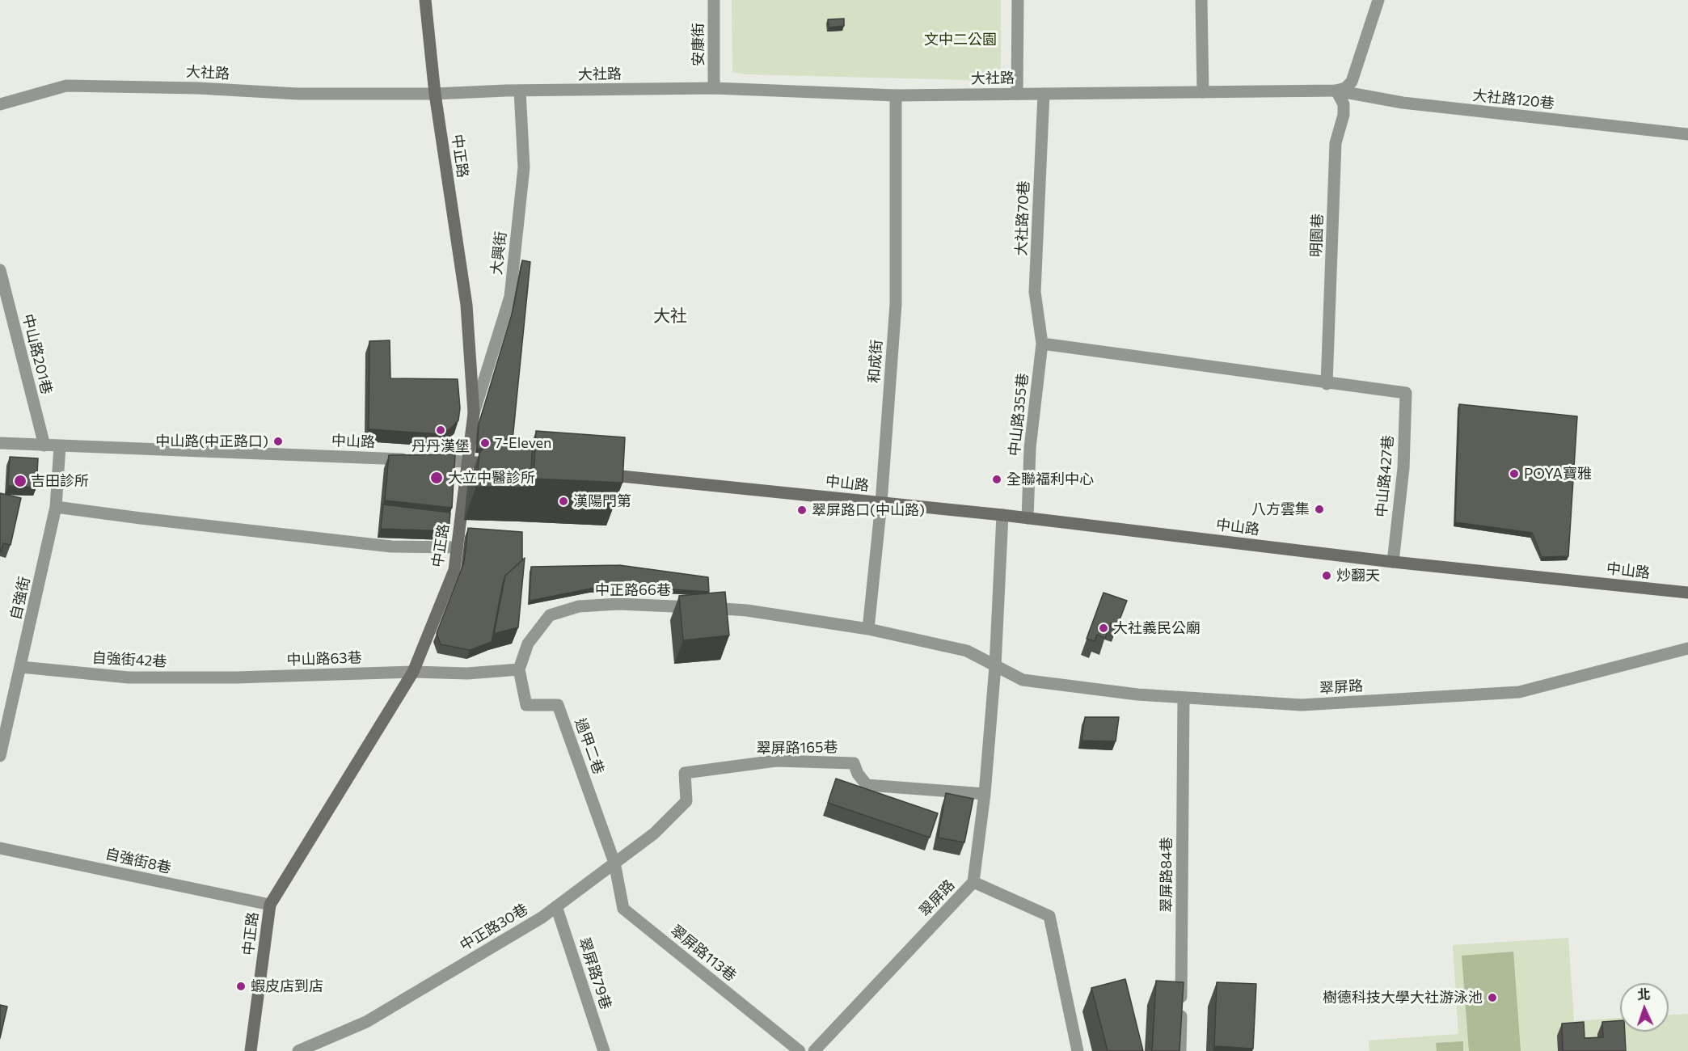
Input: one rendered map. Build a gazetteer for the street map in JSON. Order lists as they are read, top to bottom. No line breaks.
{"streets":{"main road":["中正路","中山路"],"street":["安康街","大社路","大社路120巷","大社路70巷","明園巷","大興街","中山路201巷","和成街","中山路355巷","中山路427巷","中正路66巷","自強街","中山路63巷","自強街42巷","翠屏路","過甲二巷","翠屏路165巷","自強街8巷","翠屏路84巷","中正路30巷","翠屏路113巷","翠屏路79巷"]},"crossings":[["安康街","大社路"],["大社路","大社路120巷"],["大社路","中正路"],["大社路","大社路70巷"],["大社路","明園巷"],["大社路","大興街"],["大社路","和成街"],["大社路120巷","明園巷"],["中正路","大興街"],["中正路","中山路63巷"],["中正路","自強街8巷"],["大社路70巷","中山路355巷"],["明園巷","中山路427巷"],["中山路201巷","中山路"],["和成街","中山路"],["和成街","中正路66巷"],["中山路355巷","中山路"],["中山路","中山路427巷"],["中山路","自強街"],["中山路","翠屏路"],["中正路66巷","翠屏路"],["中正路66巷","過甲二巷"],["自強街","自強街42巷"],["中山路63巷","自強街42巷"],["翠屏路","翠屏路165巷"],["翠屏路","翠屏路84巷"],["過甲二巷","中正路30巷"],["過甲二巷","翠屏路113巷"],["翠屏路165巷","中正路30巷"],["中正路30巷","翠屏路113巷"],["中正路30巷","翠屏路79巷"]],"districts":["大社"],"parks":["文中二公園"],"places":["丹丹漢堡","中山路(中正路口)","7-Eleven","POYA寶雅","大立中醫診所","全聯福利中心","吉田診所","漢陽門第","八方雲集","翠屏路口(中山路)","炒翻天","大社義民公廟","蝦皮店到店","樹德科技大學大社游泳池"],"north":"top"}
